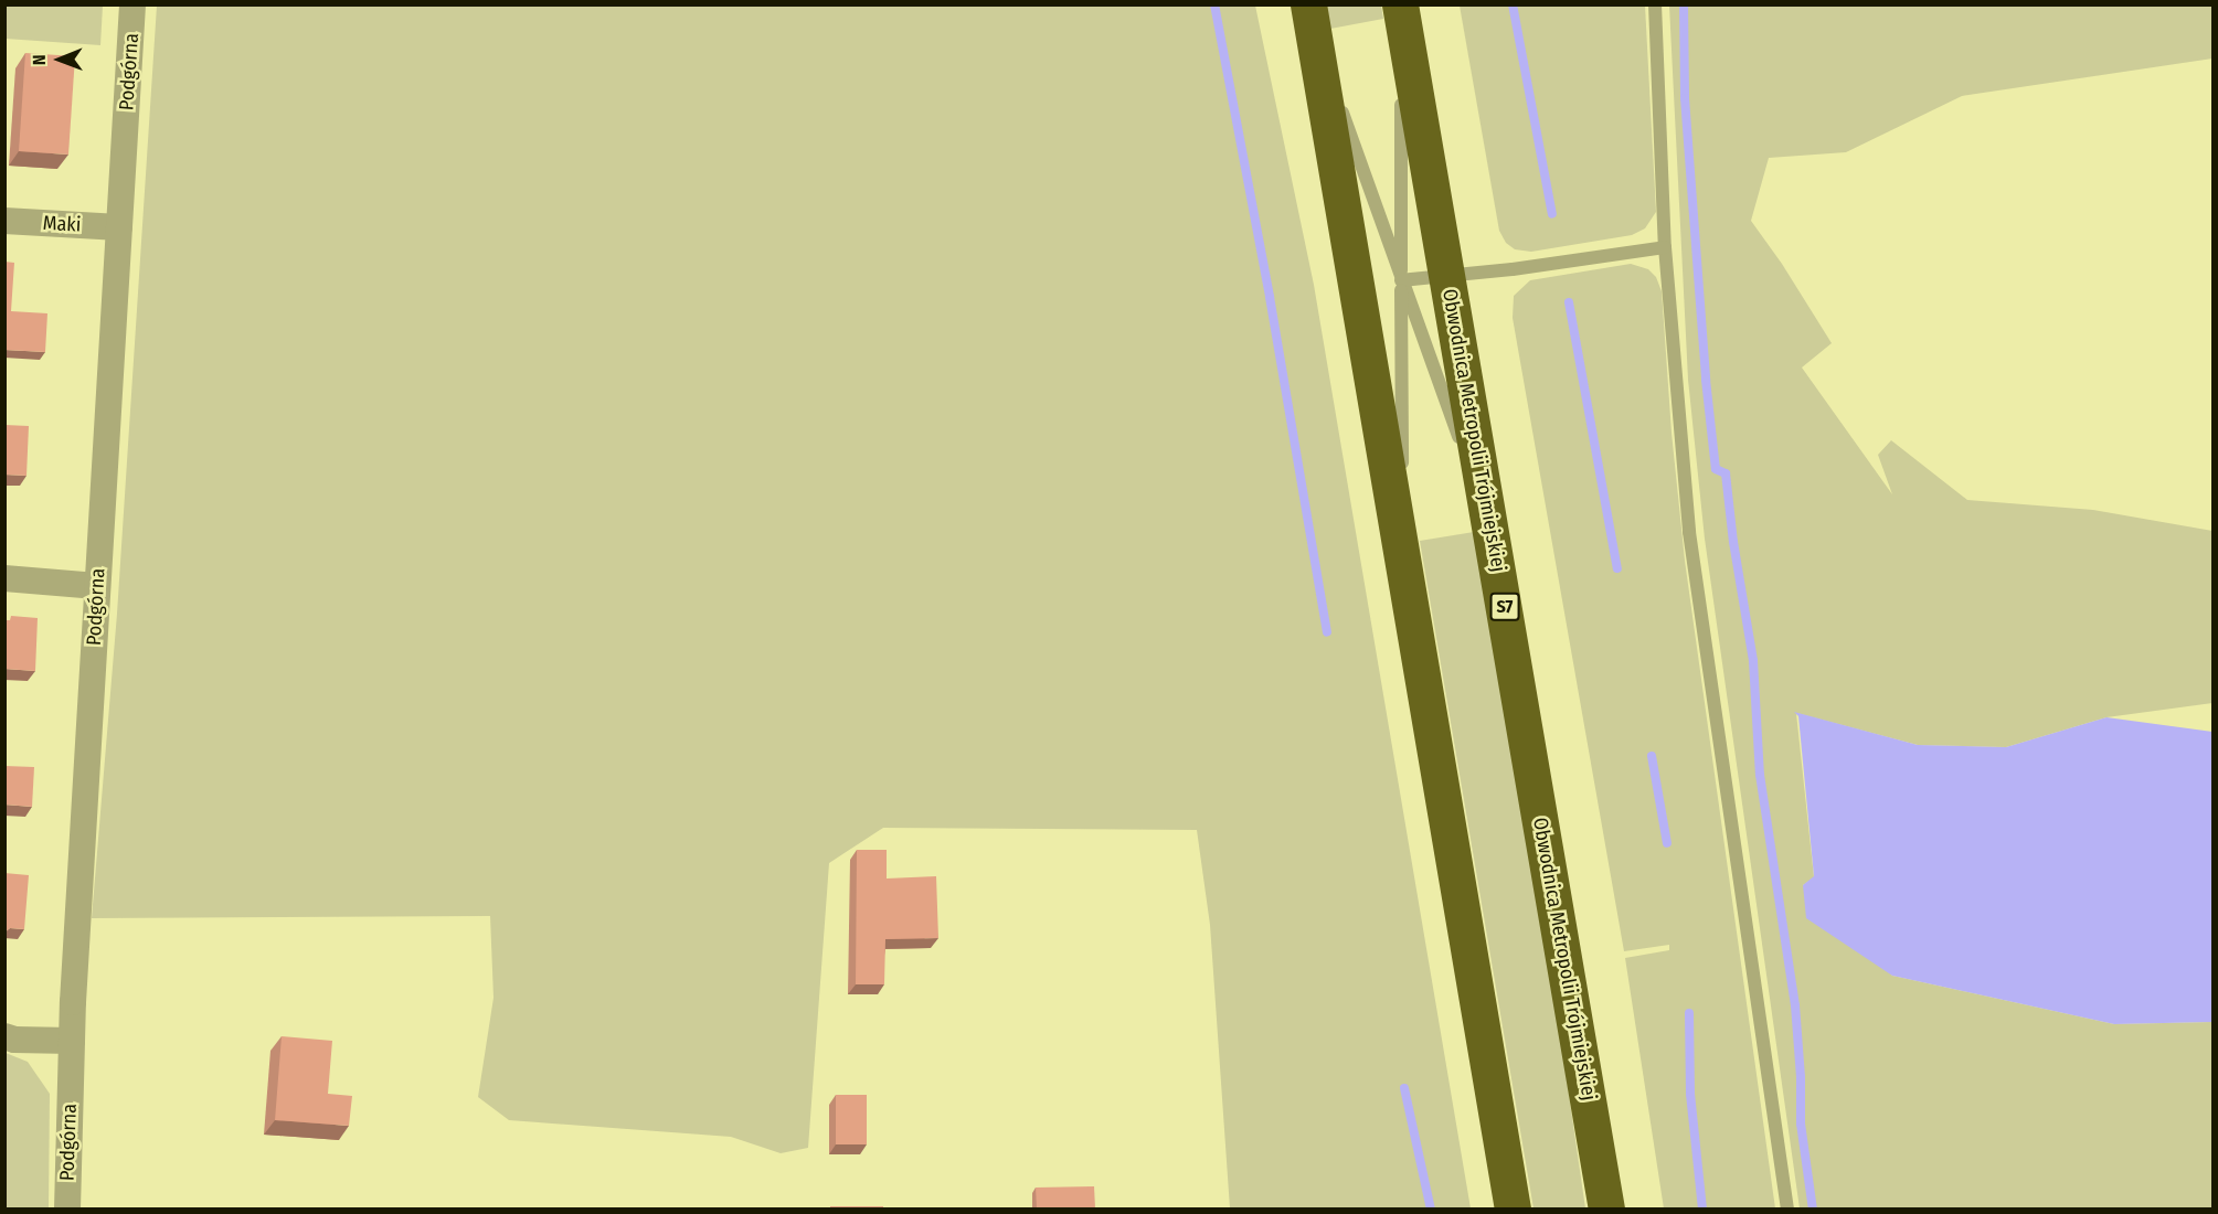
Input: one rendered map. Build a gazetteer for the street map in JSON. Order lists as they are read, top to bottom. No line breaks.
{"streets":{"highway":["Obwodnica Metropolii Trójmiejskiej","S7"],"street":["Podgórna","Maki"]},"crossings":[["Podgórna","Maki"]],"north":"left"}
